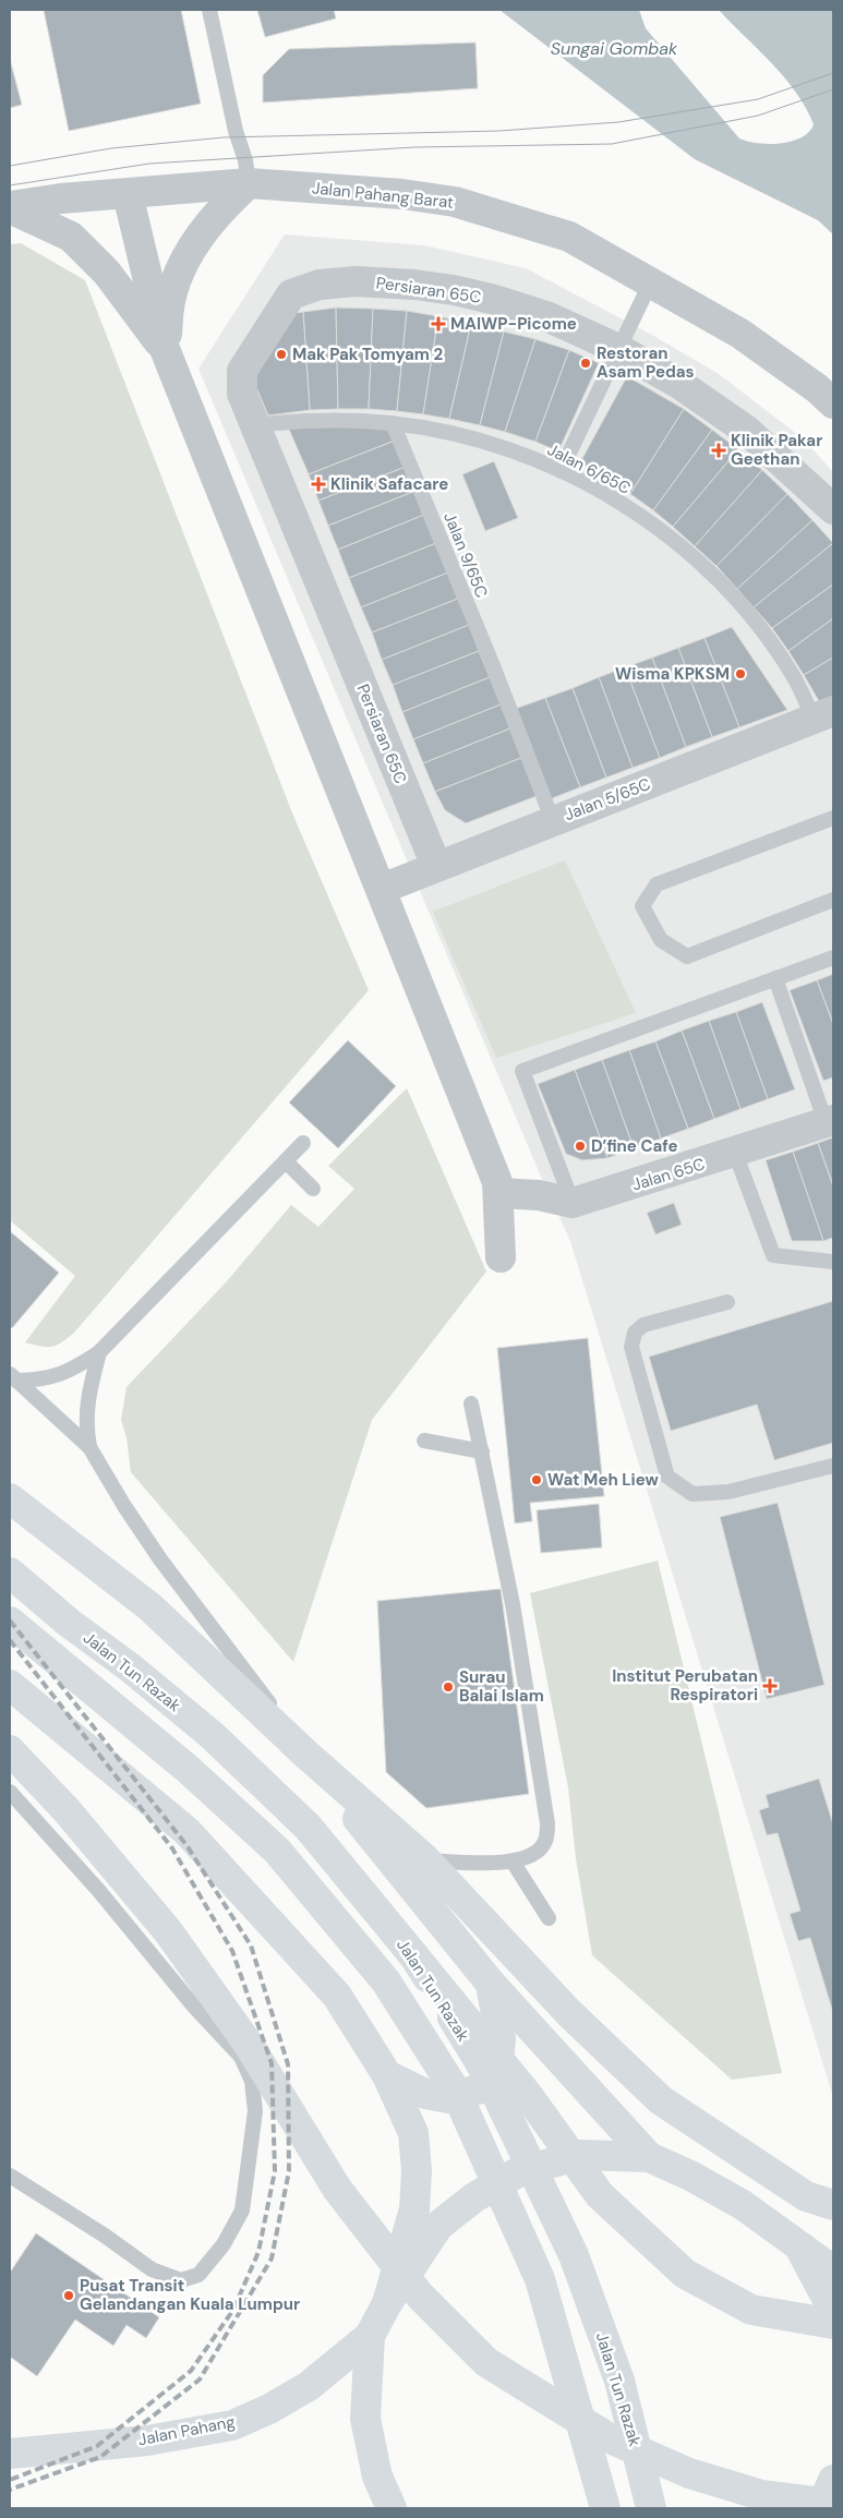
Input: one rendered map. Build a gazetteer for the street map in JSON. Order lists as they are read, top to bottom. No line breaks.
{"streets":{"main road":["Jalan Tun Razak","Jalan Pahang"],"street":["Jalan Pahang Barat","Persiaran 65C","Jalan 5/65C","Jalan 65C"],"lane":["Jalan 6/65C","Jalan 9/65C"]},"crossings":[["Persiaran 65C","Jalan 6/65C"],["Persiaran 65C","Jalan 5/65C"],["Jalan 6/65C","Jalan 9/65C"],["Jalan 6/65C","Jalan 5/65C"],["Jalan 9/65C","Jalan 5/65C"]],"water":["Sungai Gombak"],"places":{"health":["MAIWP-Picome","Klinik Pakar Geethan","Klinik Safacare","Institut Perubatan Respiratori"],"other":["Mak Pak Tomyam 2","Restoran Asam Pedas","Wisma KPKSM","D’fine Cafe","Wat Meh Liew","Surau Balai Islam","Pusat Transit Gelandangan Kuala Lumpur"]}}
